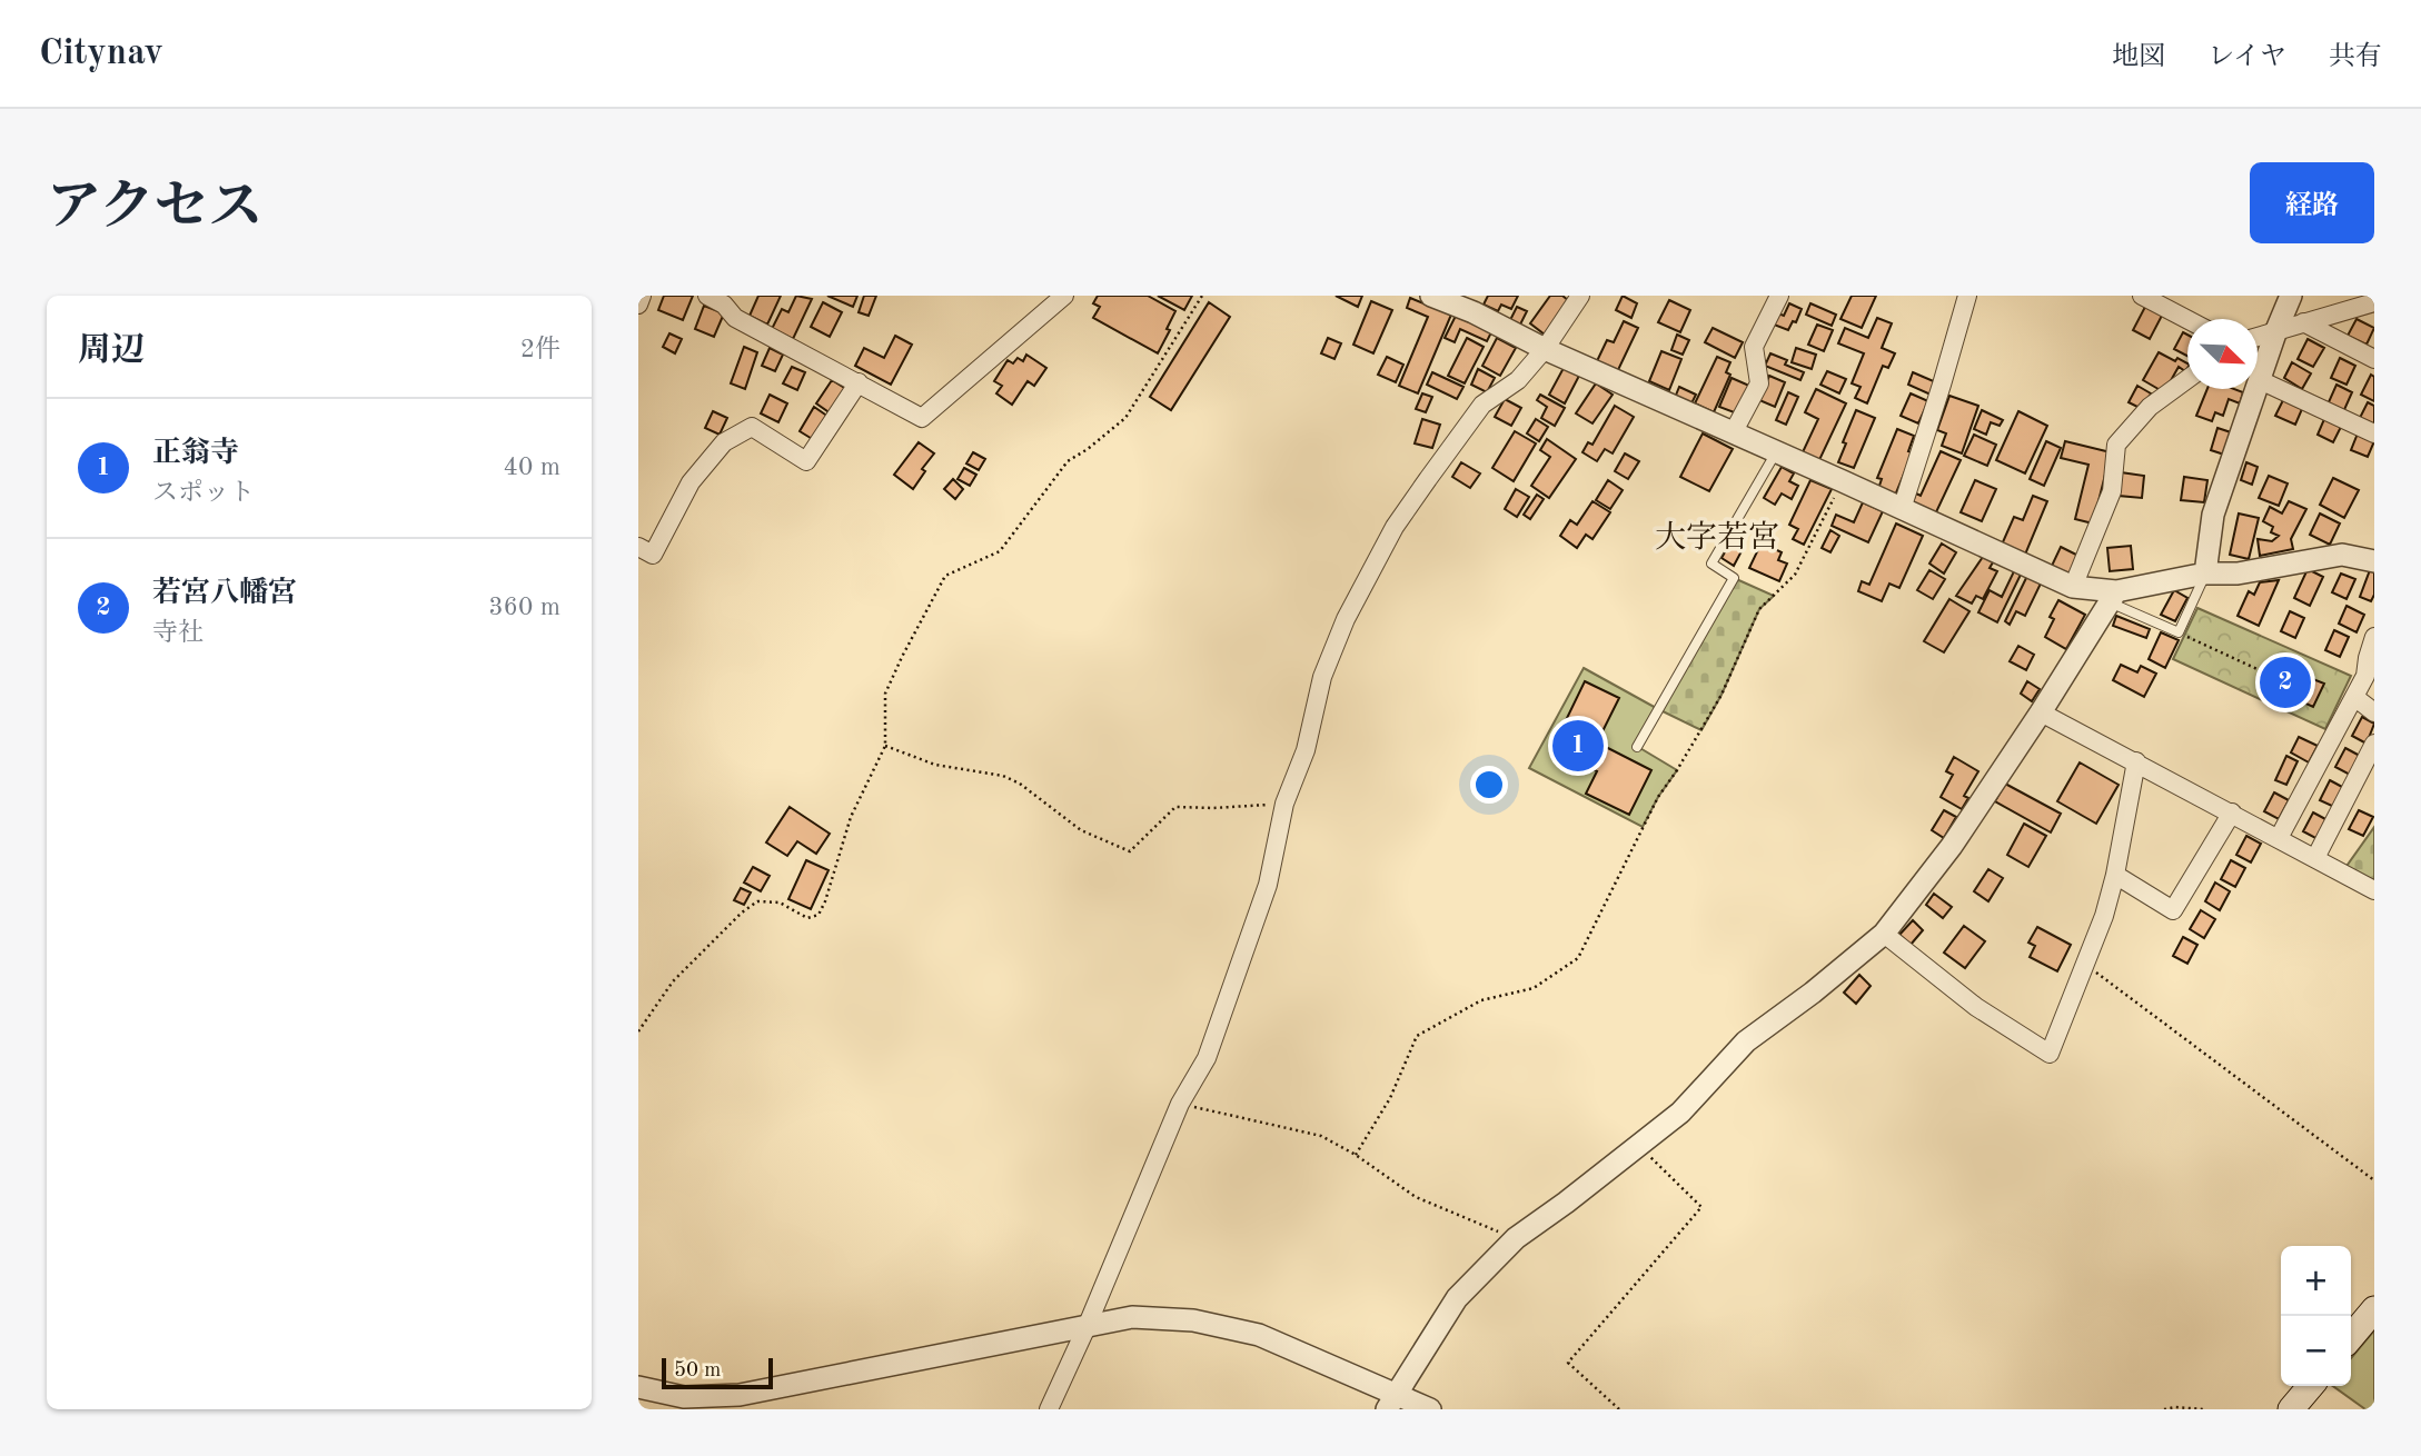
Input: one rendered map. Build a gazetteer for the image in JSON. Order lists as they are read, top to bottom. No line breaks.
{"districts":["大字若宮"],"scale_bar":"50 m","north":"bottom right","page":{"header":"Citynav","nav":["地図","レイヤ","共有"],"title":"アクセス","buttons":"経路","heading":["周辺","2件"],"list":[{"mark":"1","name":"正翁寺","note":"スポット","value":"40 m"},{"mark":"2","name":"若宮八幡宮","note":"寺社","value":"360 m"}],"pins":["2","1"],"map_buttons":["+","−"],"scale":"50 m"}}
